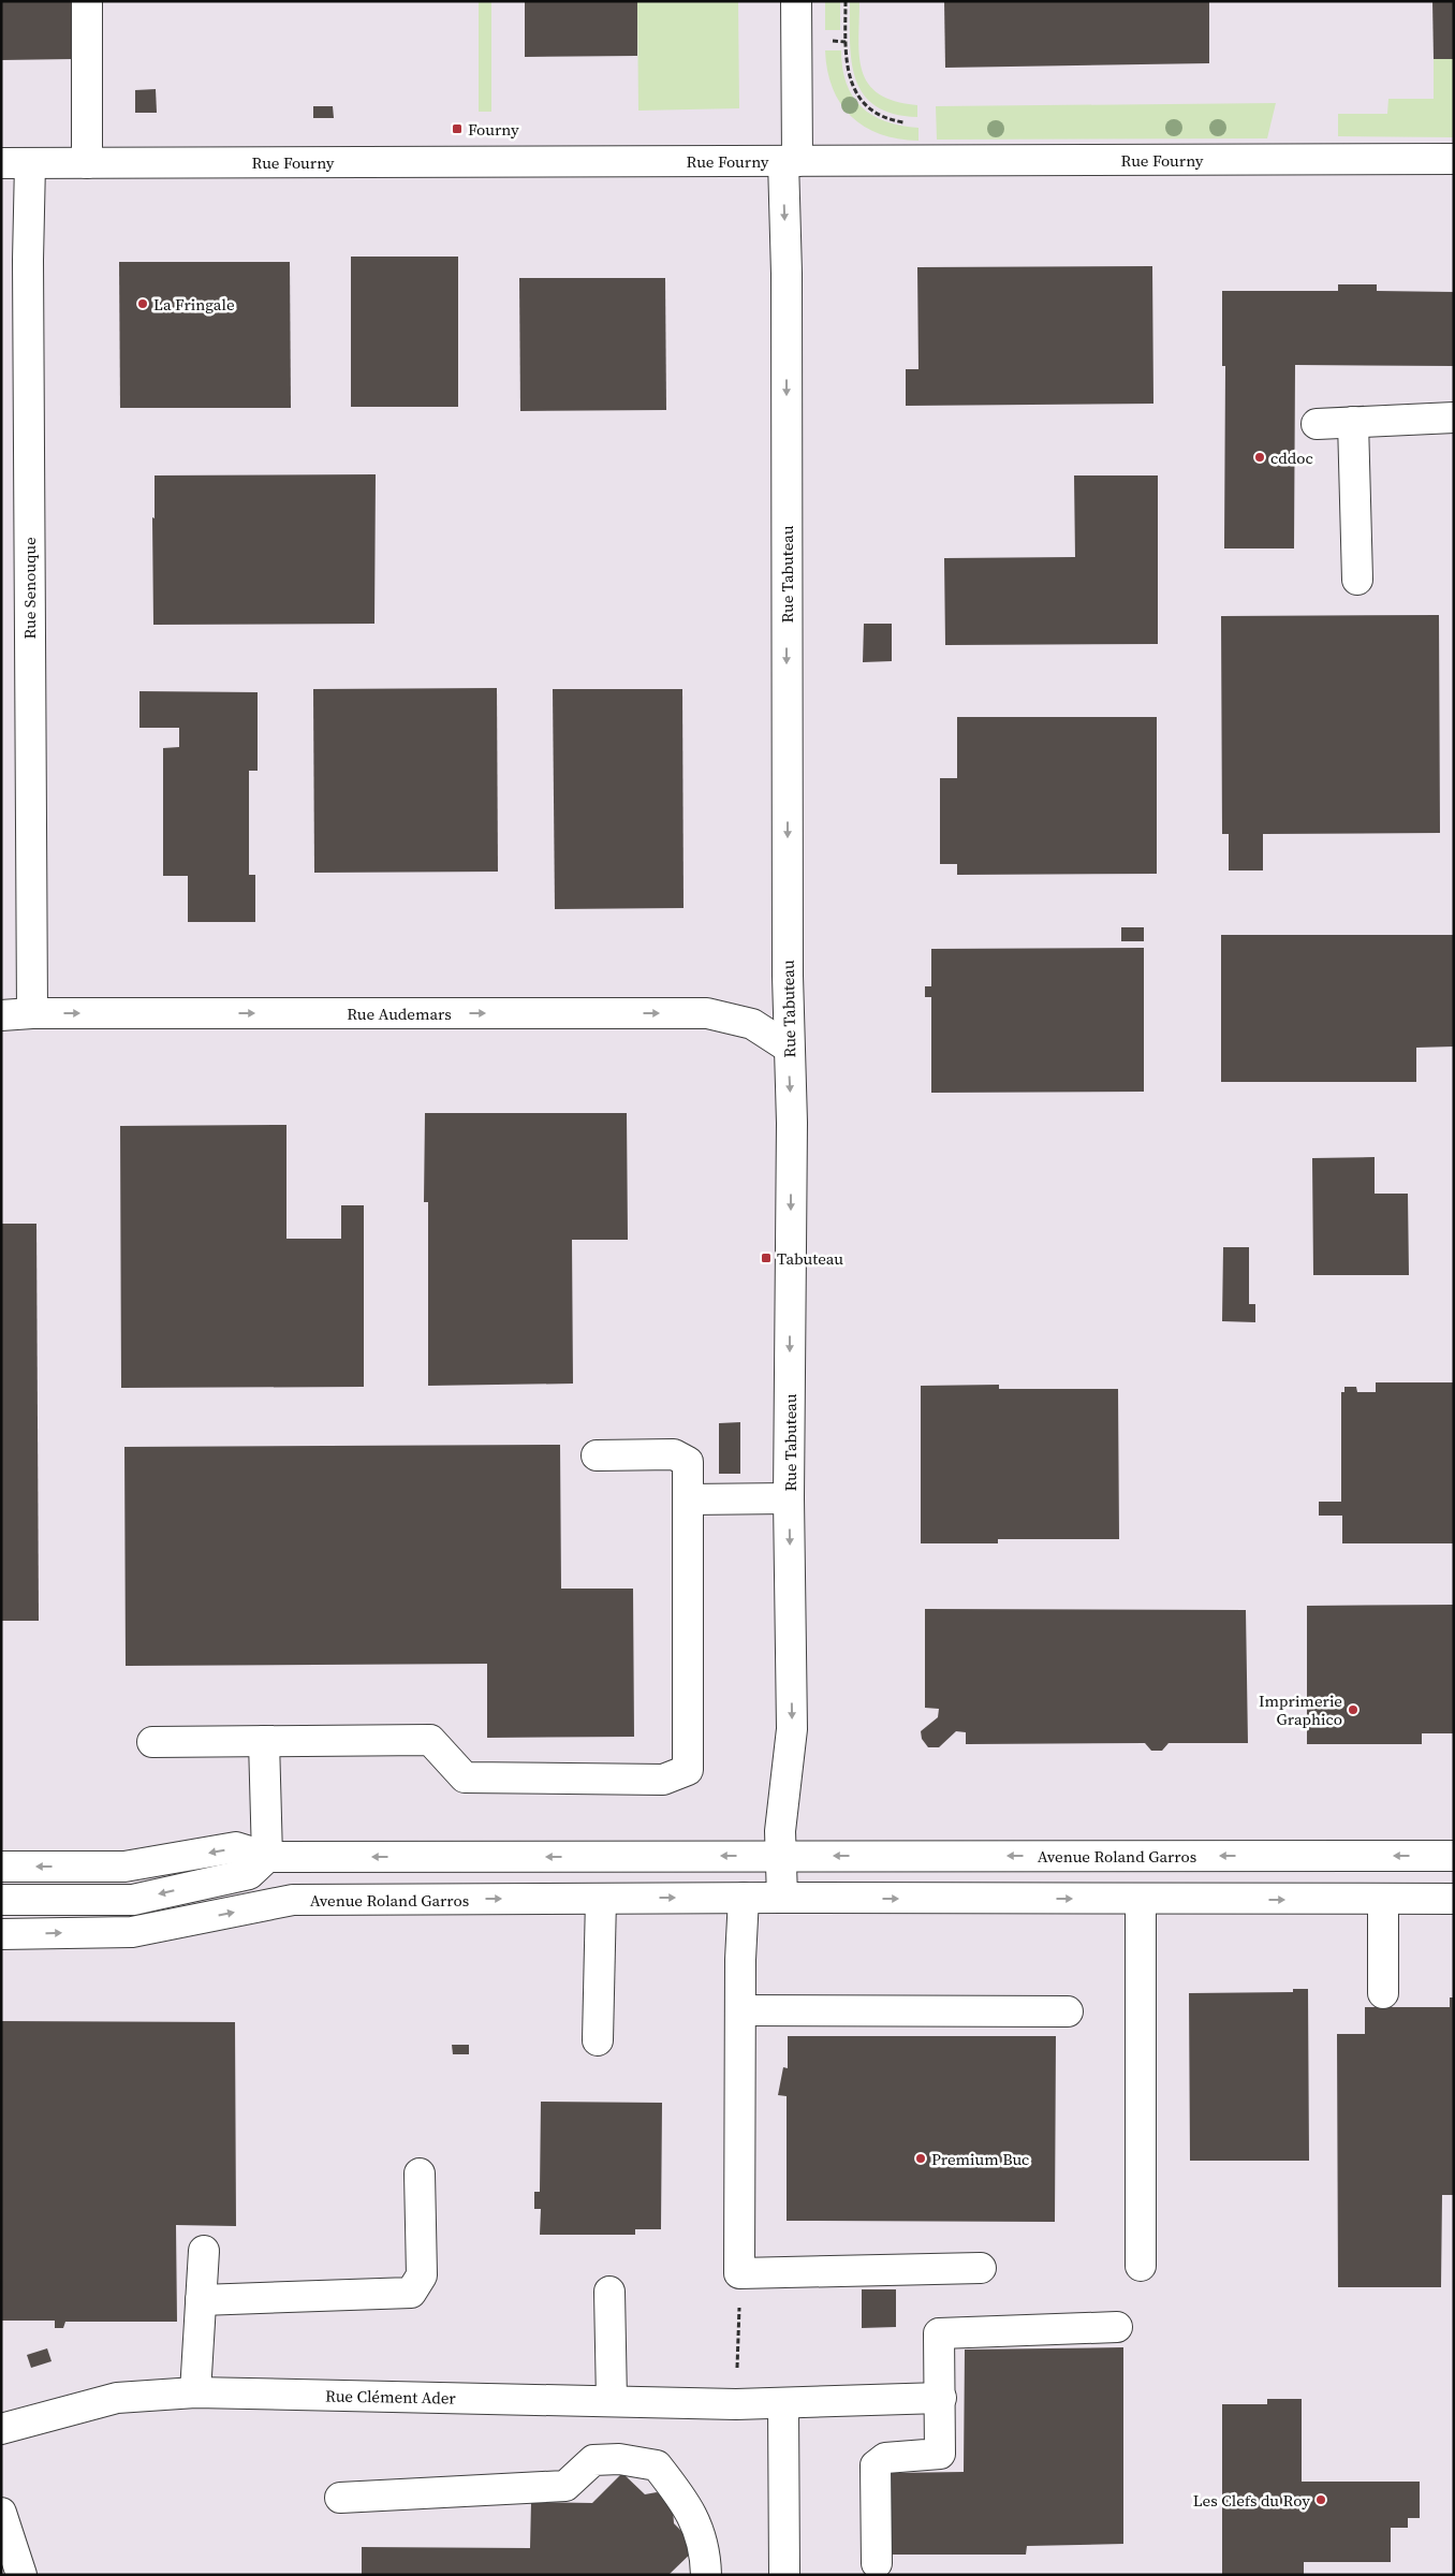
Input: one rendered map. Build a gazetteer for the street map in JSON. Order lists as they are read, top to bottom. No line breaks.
{"streets":{"street":["Rue Fourny","Rue Tabuteau","Rue Senouque","Rue Audemars","Avenue Roland Garros","Rue Clément Ader"]},"crossings":[["Rue Fourny","Rue Tabuteau"],["Rue Fourny","Rue Senouque"],["Rue Tabuteau","Rue Audemars"],["Rue Tabuteau","Avenue Roland Garros"],["Rue Senouque","Rue Audemars"]],"one_way":["Rue Tabuteau","Rue Audemars"],"places":{"transit":["Fourny","Tabuteau"],"other":["La Fringale","cddoc","Imprimerie Graphico","Premium Buc","Les Clefs du Roy"]}}
